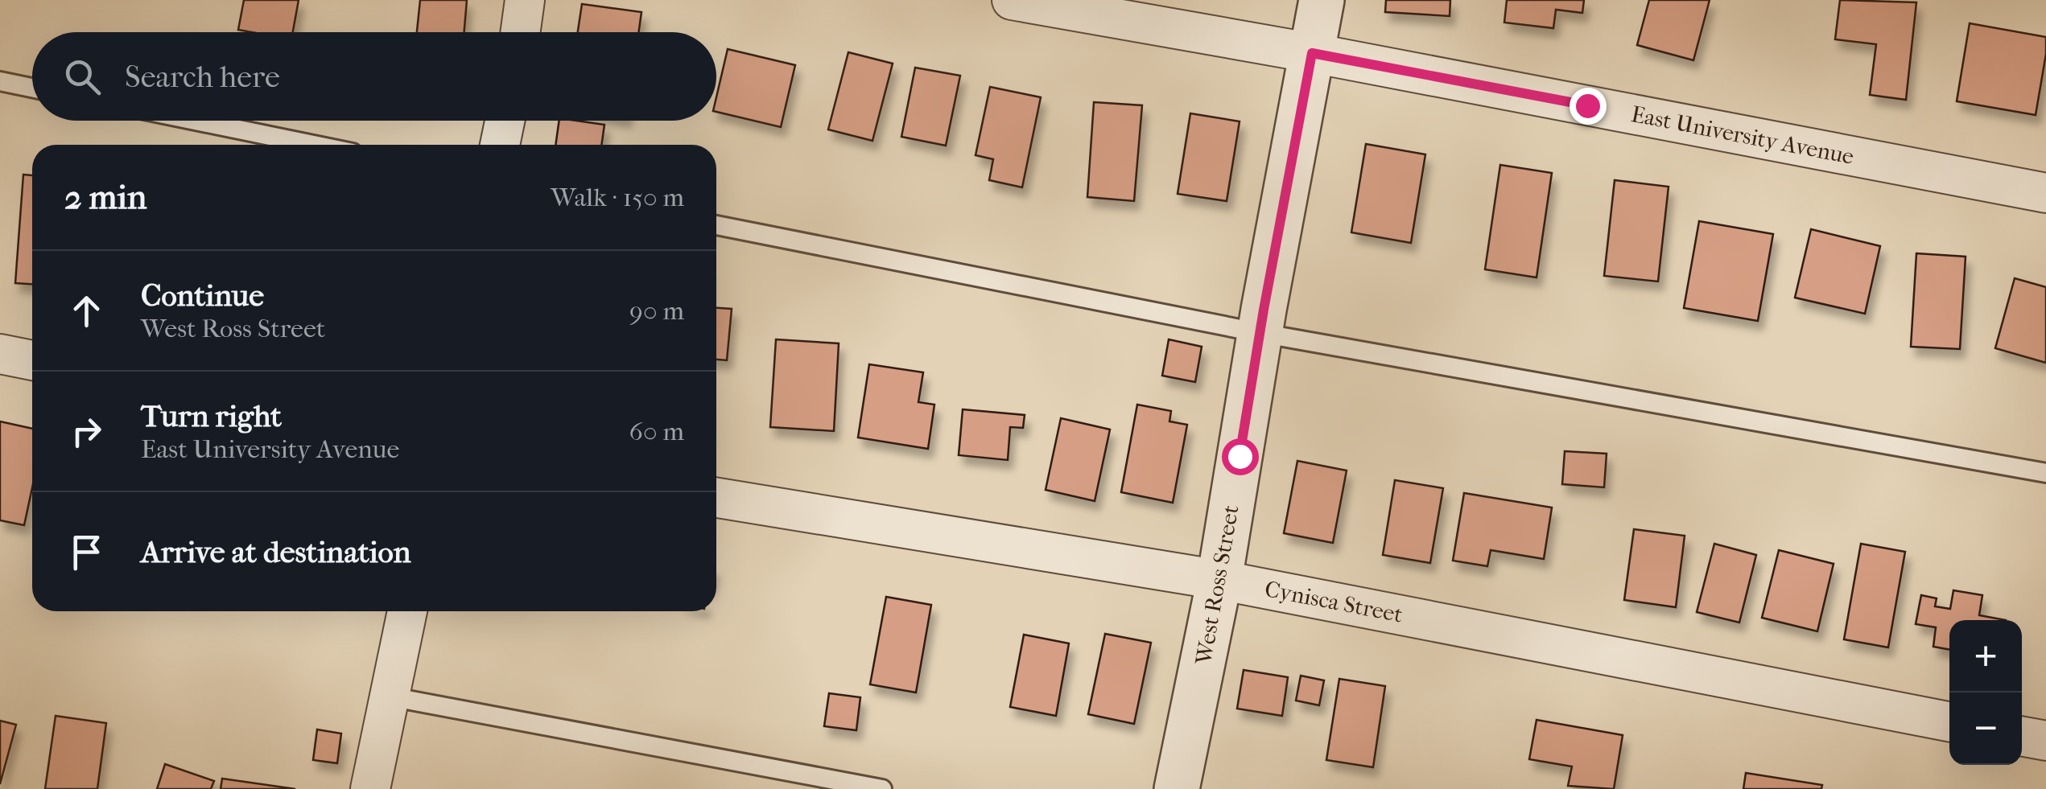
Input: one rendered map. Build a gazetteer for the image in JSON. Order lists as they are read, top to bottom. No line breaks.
{"streets":{"street":["East University Avenue","West Ross Street","Cynisca Street"]},"crossings":[["East University Avenue","West Ross Street"],["West Ross Street","Cynisca Street"]],"page":{"search":"Search here","heading":["2 min","Walk · 150 m"],"list":[["Continue","West Ross Street","90 m"],["Turn right","East University Avenue","60 m"],"Arrive at destination"],"map_buttons":["+","−"]}}
